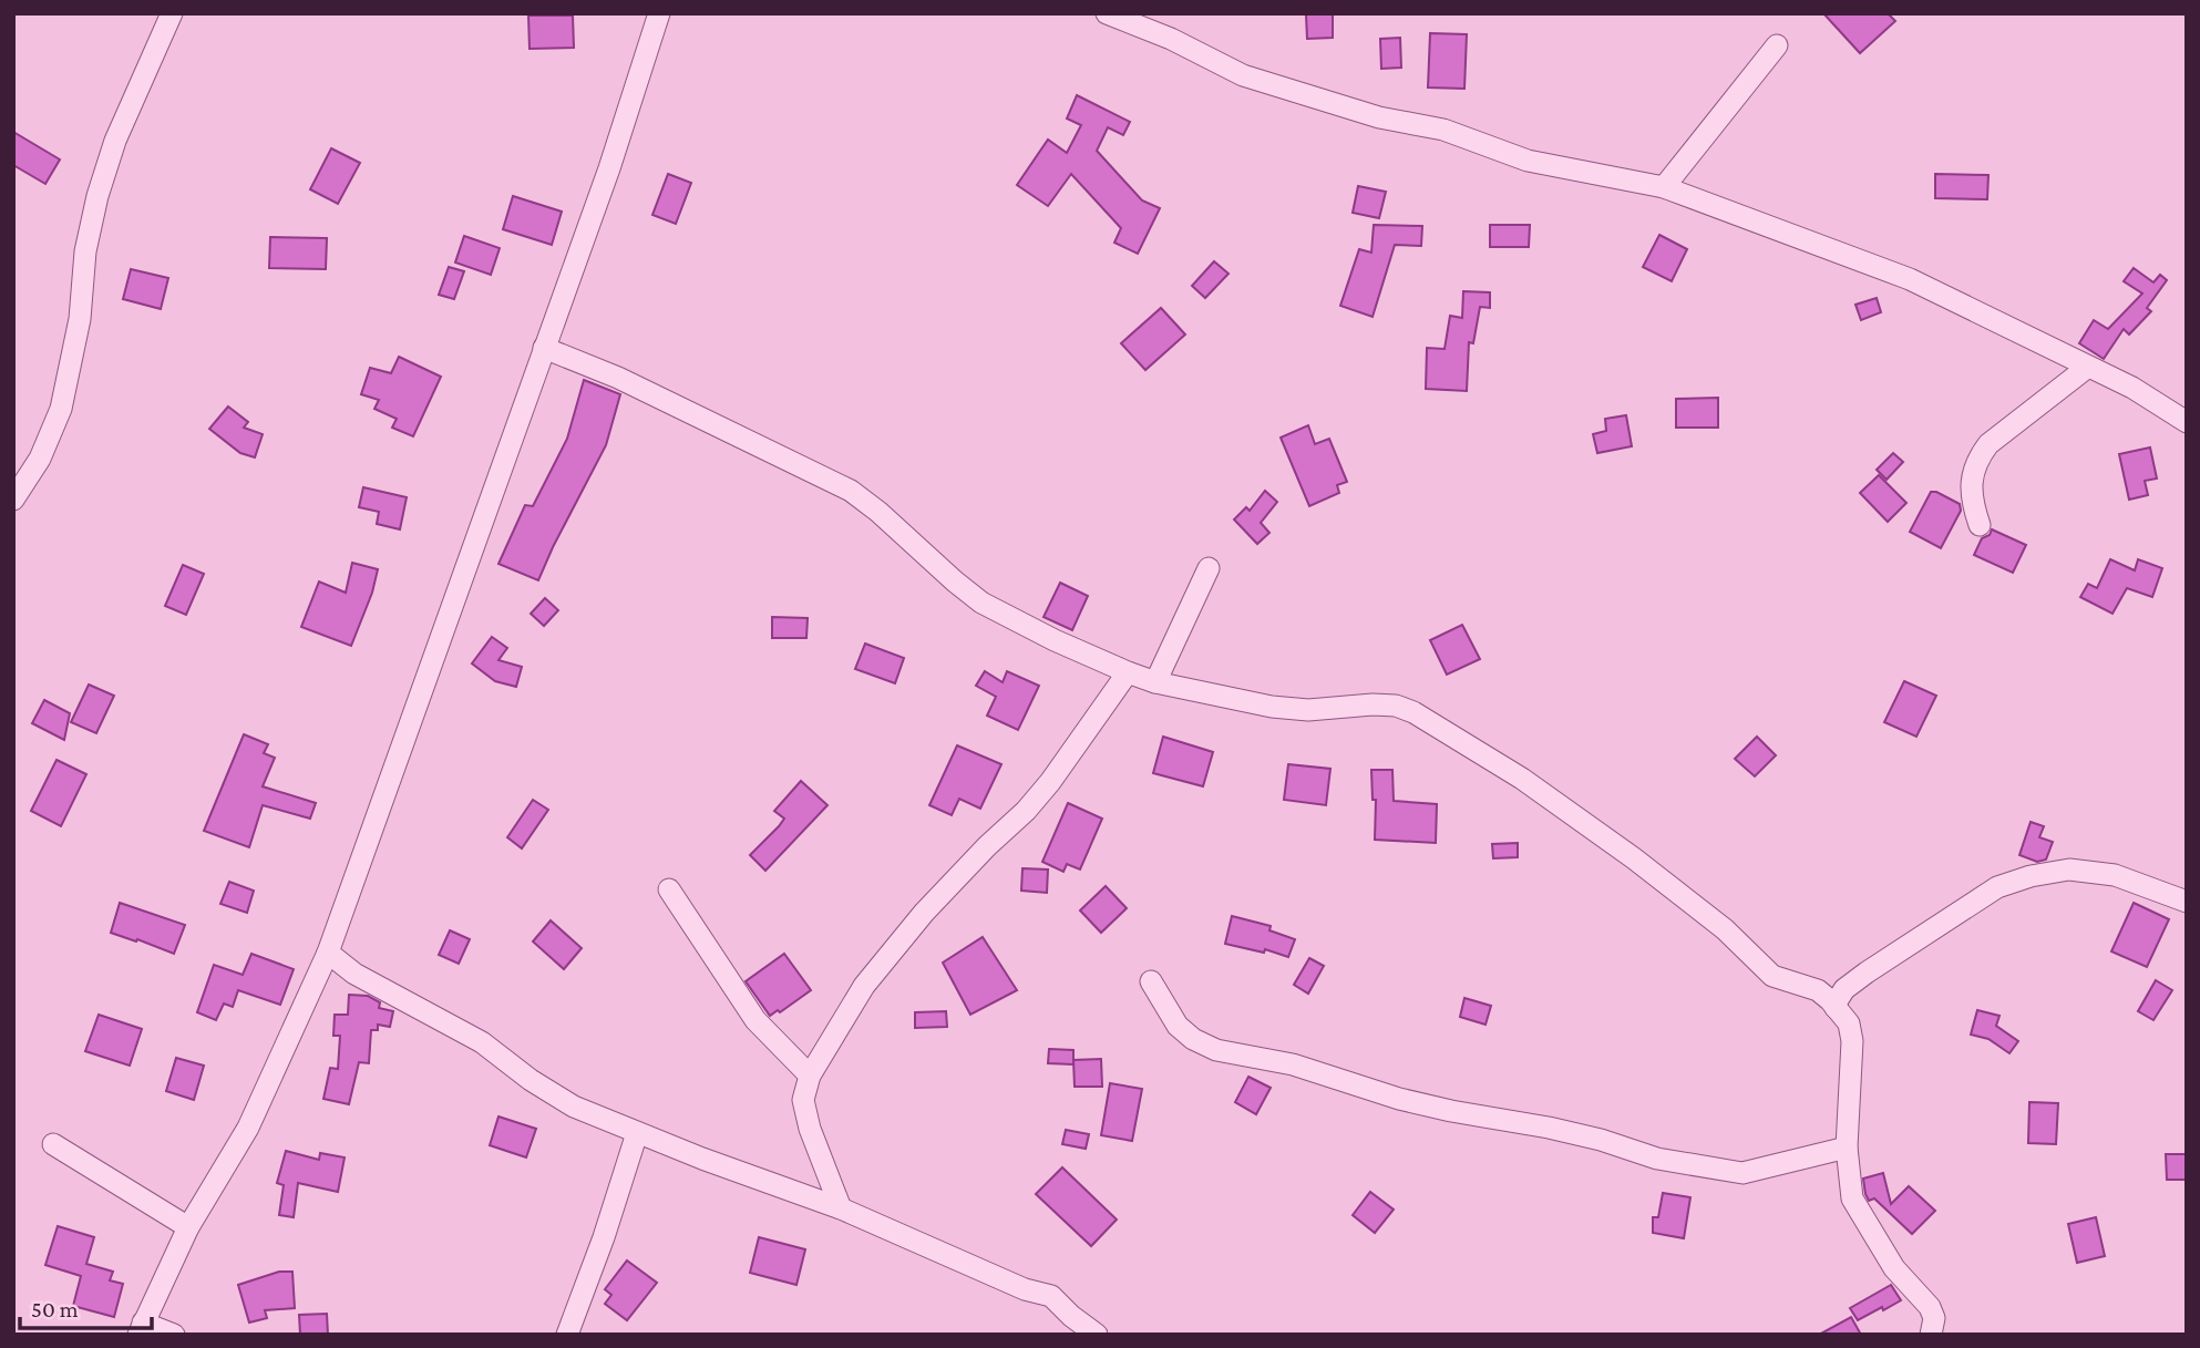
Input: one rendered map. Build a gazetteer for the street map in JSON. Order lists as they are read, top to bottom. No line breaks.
{"scale_bar":"50 m"}
